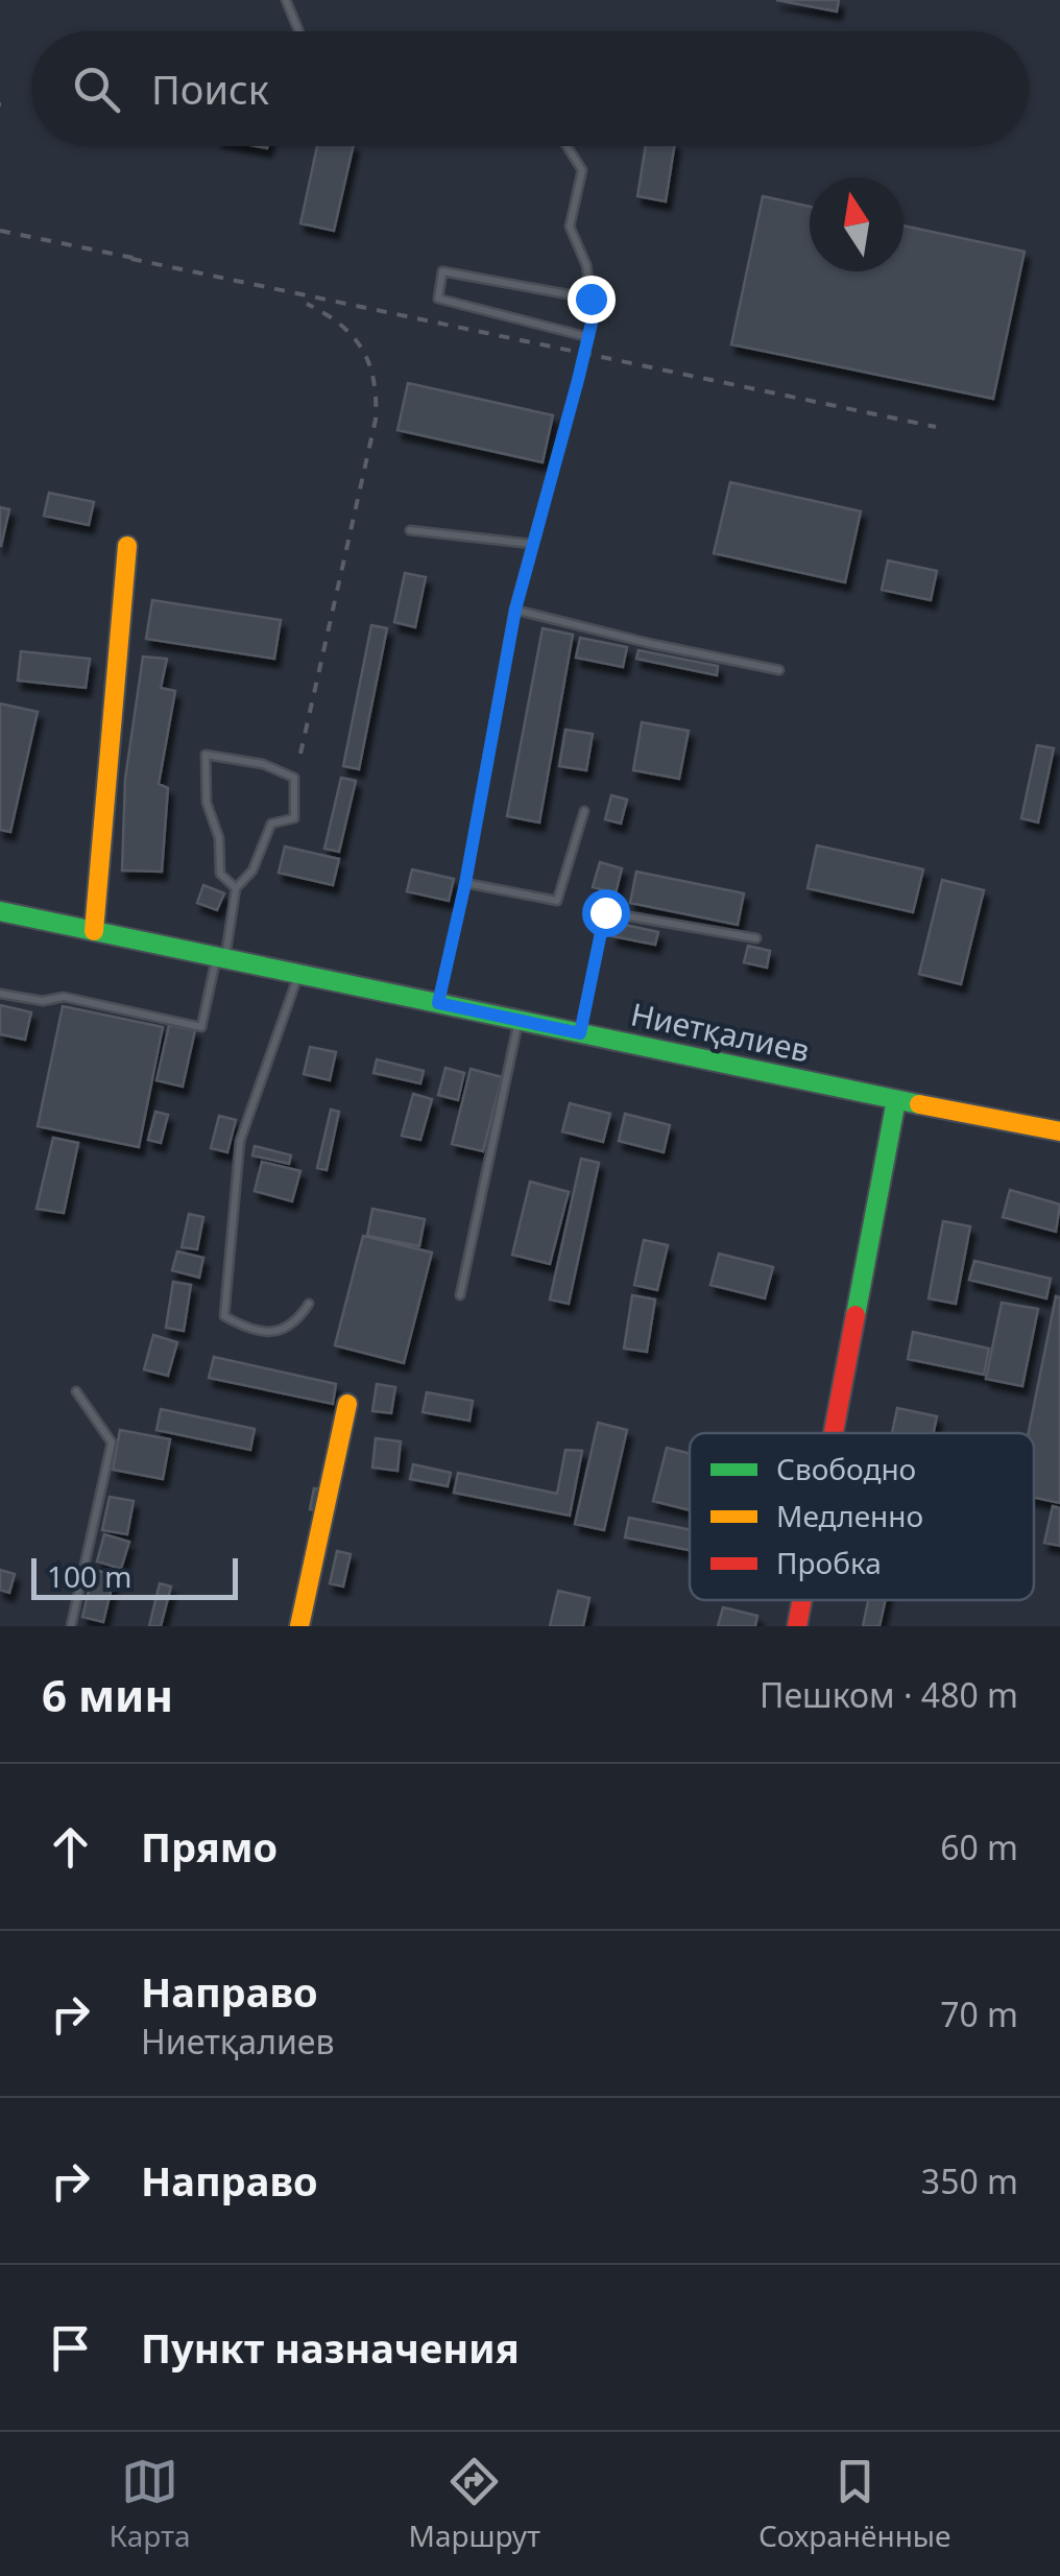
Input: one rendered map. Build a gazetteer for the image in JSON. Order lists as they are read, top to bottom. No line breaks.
{"streets":{"street":["Ниетқалиев"]},"legend":["Свободно","Медленно","Пробка"],"scale_bar":"100 m","north":"top","page":{"search":"Поиск","scale":"100 m","heading":["6 мин","Пешком · 480 m"],"list":[["Прямо","60 m"],["Направо","Ниетқалиев","70 m"],["Направо","350 m"],"Пункт назначения"],"nav":["Карта","Маршрут","Сохранённые"]}}
